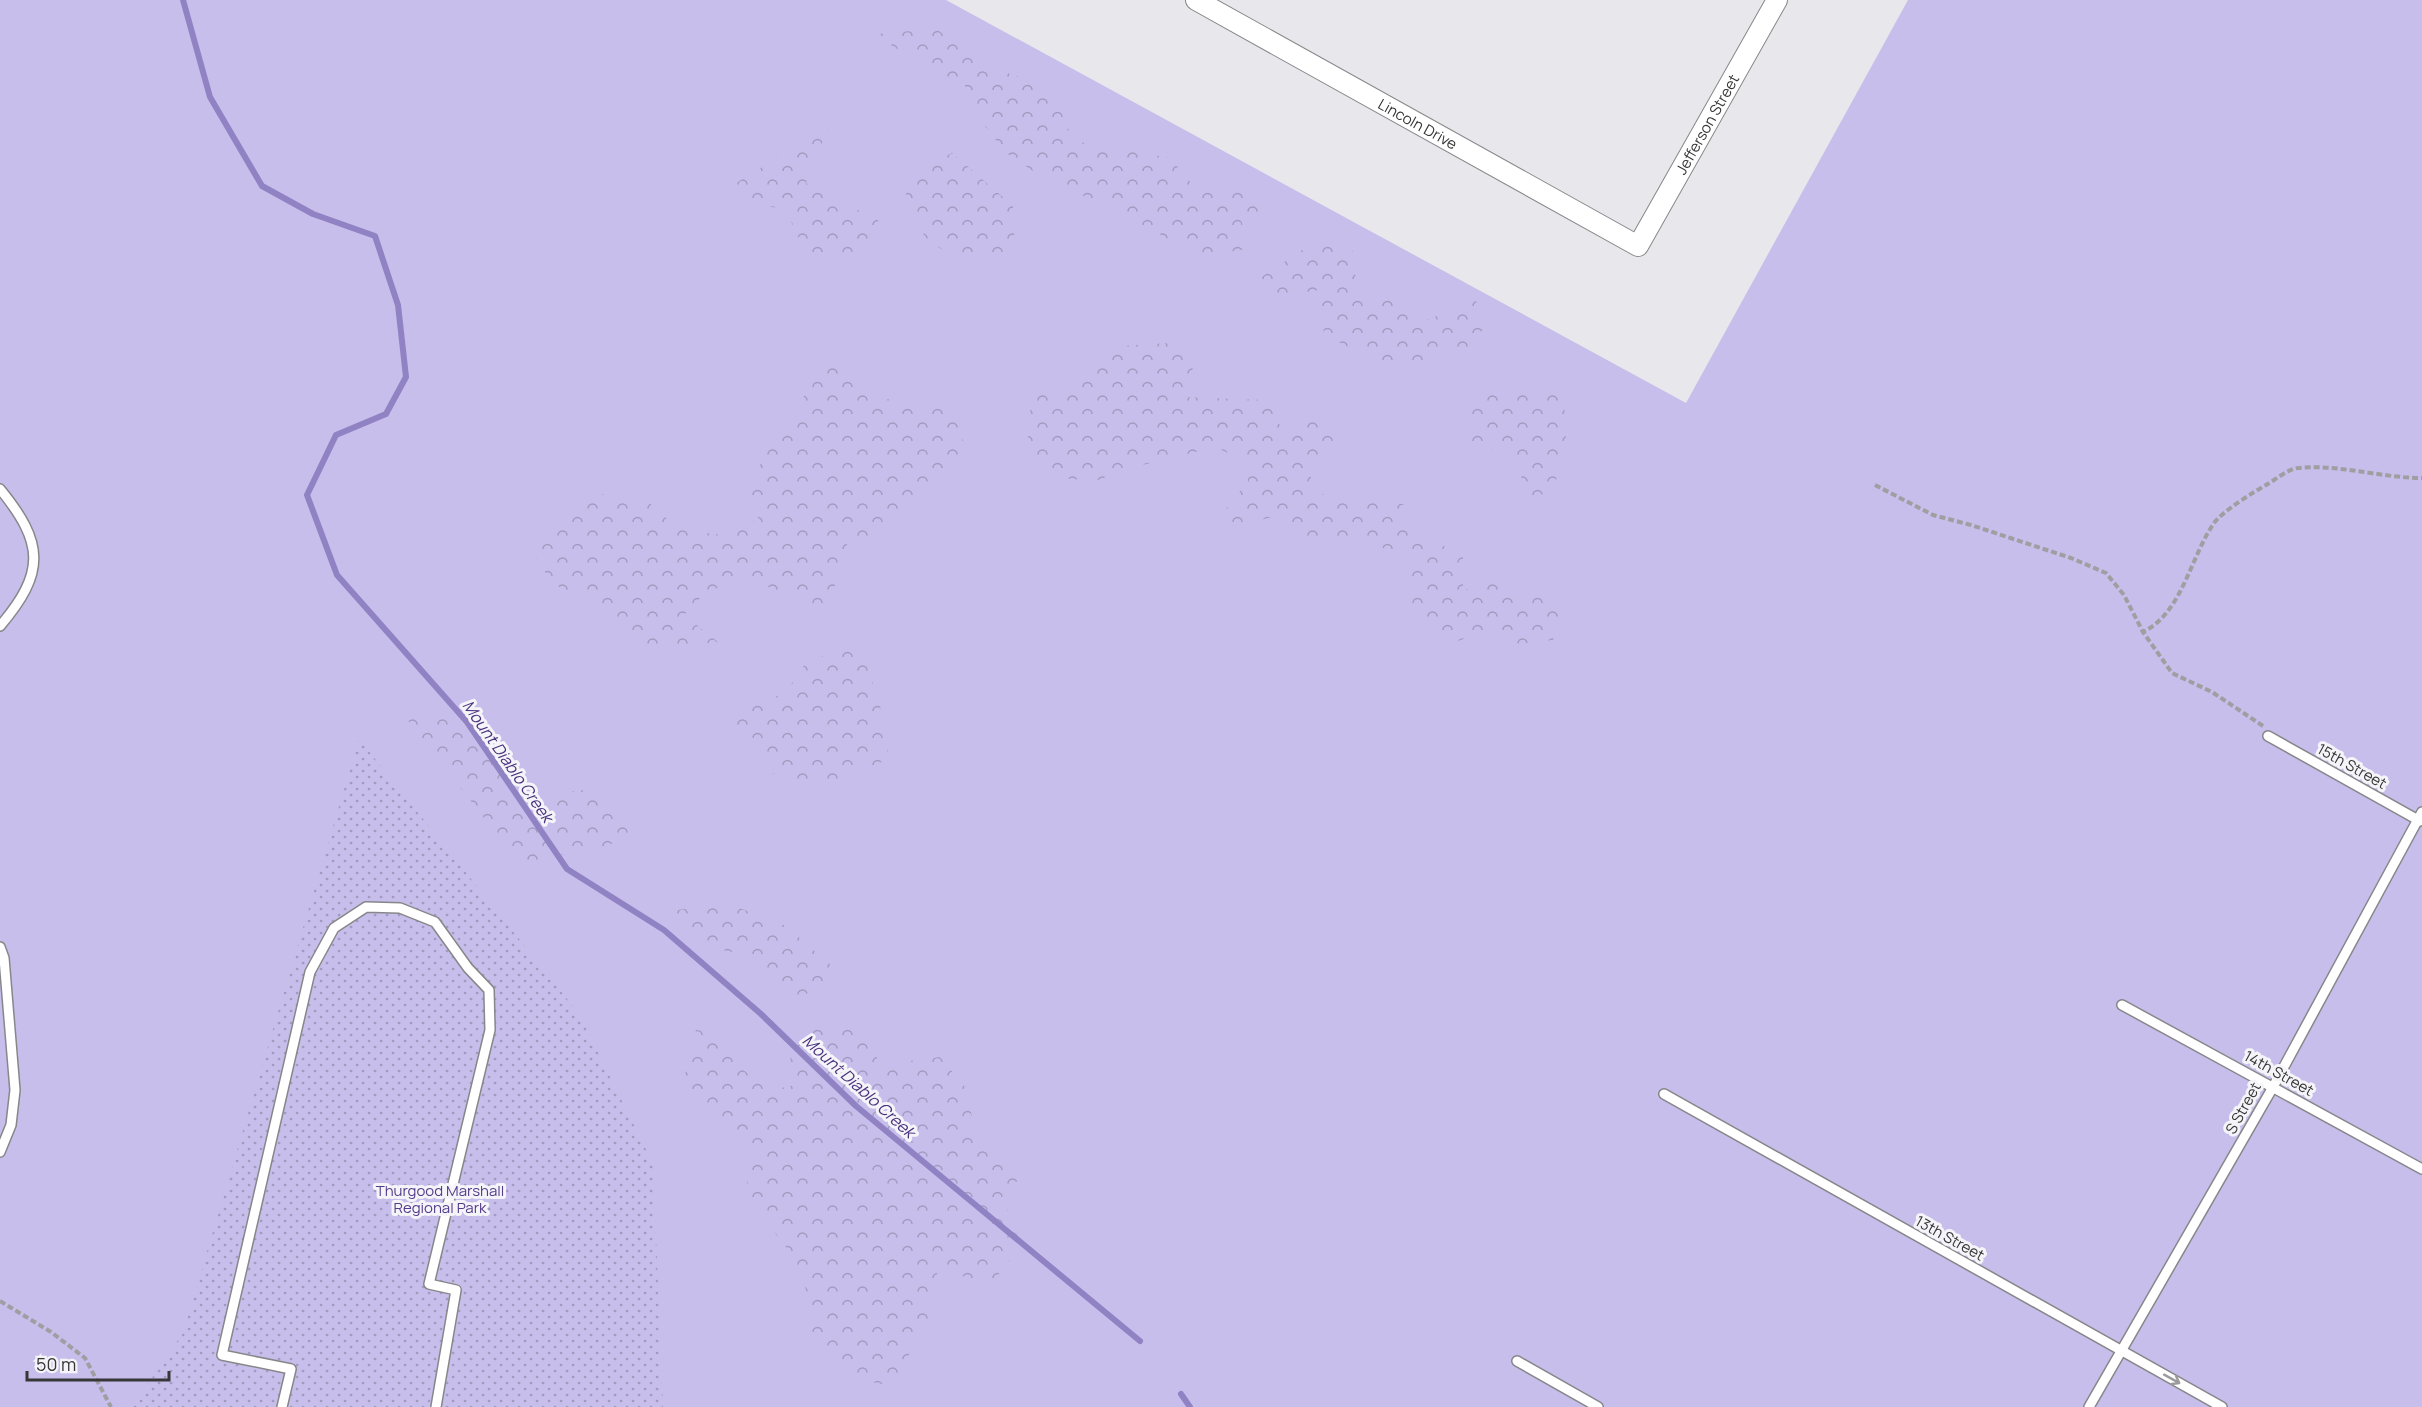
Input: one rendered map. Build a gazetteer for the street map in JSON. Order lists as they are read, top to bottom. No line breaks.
{"streets":{"street":["Lincoln Drive","Jefferson Street"],"lane":["15th Street","14th Street","S Street","13th Street"]},"crossings":[["Lincoln Drive","Jefferson Street"],["15th Street","S Street"],["14th Street","S Street"],["S Street","13th Street"]],"water":["Mount Diablo Creek"],"parks":["Thurgood Marshall Regional Park"],"scale_bar":"50 m"}
